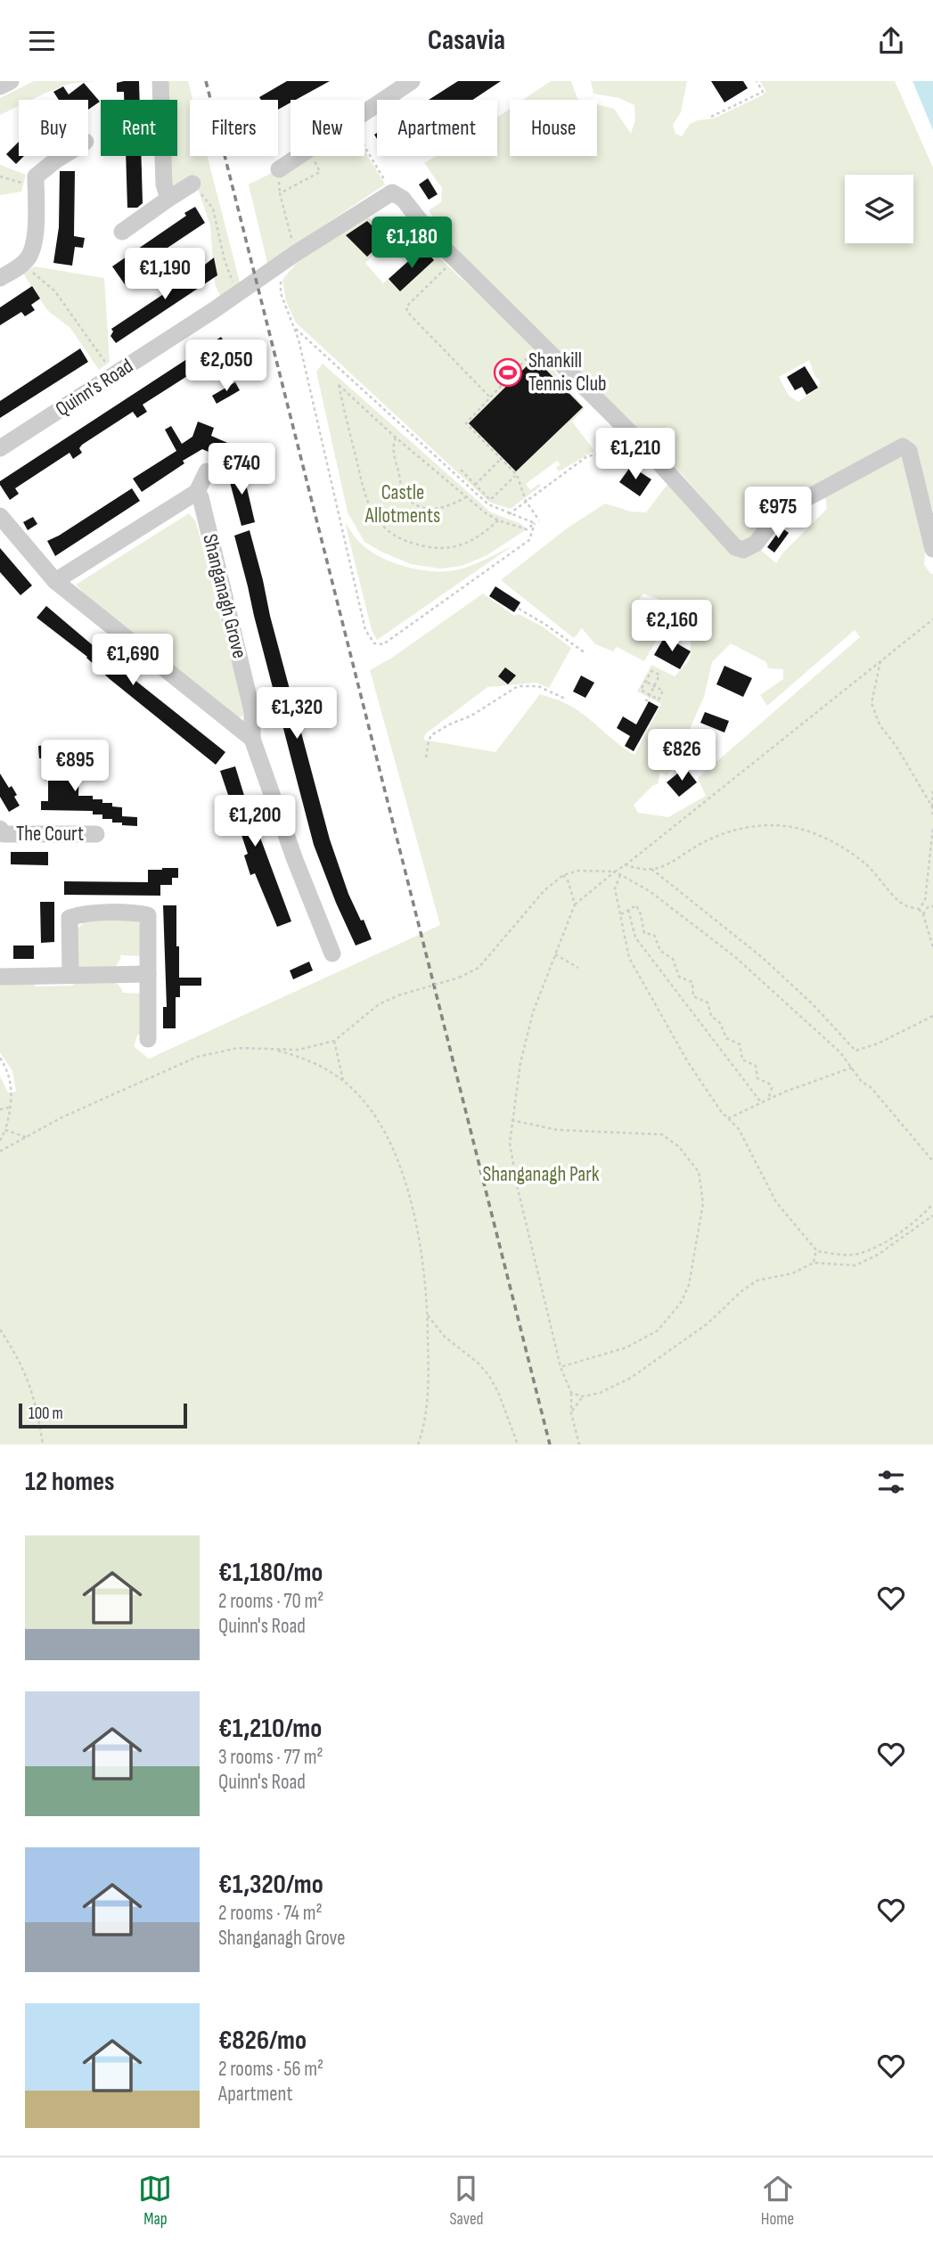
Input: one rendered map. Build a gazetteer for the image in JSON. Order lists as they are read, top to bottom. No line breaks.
{"streets":{"street":["Quinn's Road","Shanganagh Grove","The Court"]},"parks":["Castle Allotments","Shanganagh Park"],"places":{"sports":["Shankill Tennis Club"]},"scale_bar":"100 m","page":{"header":"Casavia","chip":["Buy","Rent","Filters","New","Apartment","House"],"price":["€1,180","€1,190","€2,050","€1,210","€740","€975","€2,160","€1,690","€1,320","€826","€895","€1,200"],"scale":"100 m","heading":"12 homes","list":[{"name":"€1,180/mo","note":"2 rooms · 70 m² · Quinn's Road"},{"name":"€1,210/mo","note":"3 rooms · 77 m² · Quinn's Road"},{"name":"€1,320/mo","note":"2 rooms · 74 m² · Shanganagh Grove"},{"name":"€826/mo","note":"2 rooms · 56 m² · Apartment"}],"tabs":["Map","Saved","Home"]}}
